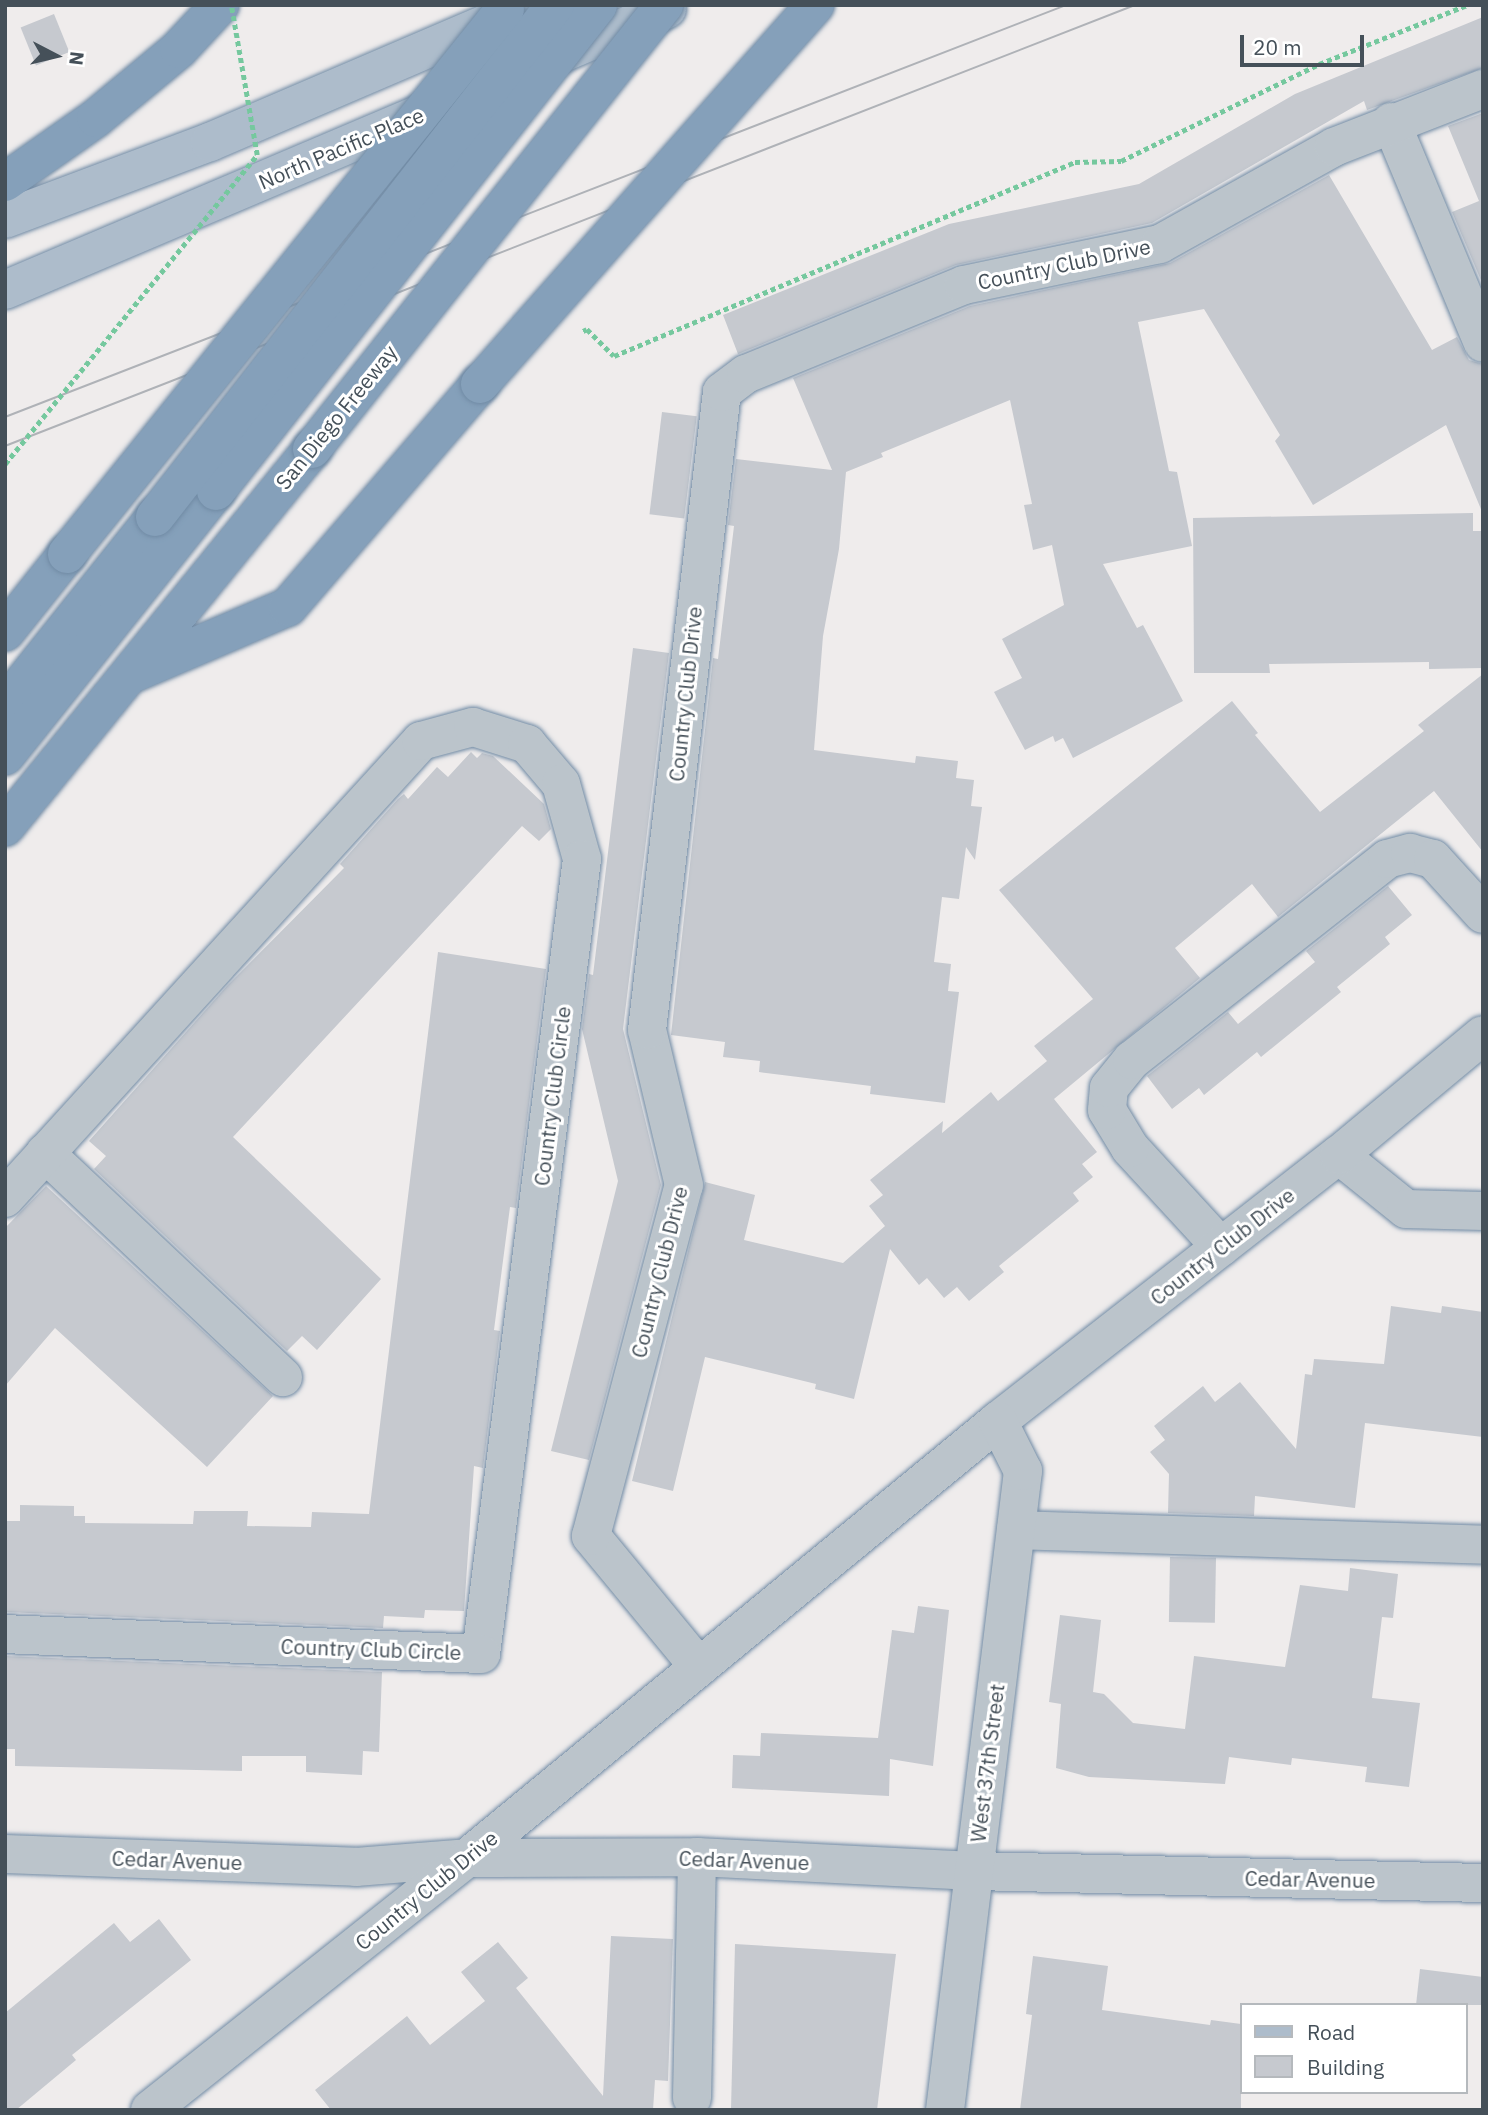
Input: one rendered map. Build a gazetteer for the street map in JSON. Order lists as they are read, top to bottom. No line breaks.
{"streets":{"highway":["San Diego Freeway"],"main road":["North Pacific Place"],"street":["Country Club Drive","Country Club Circle","West 37th Street","Cedar Avenue"]},"crossings":[["Country Club Drive","West 37th Street"],["Country Club Drive","Cedar Avenue"],["West 37th Street","Cedar Avenue"]],"legend":["Road","Building"],"scale_bar":"20 m","north":"right"}
